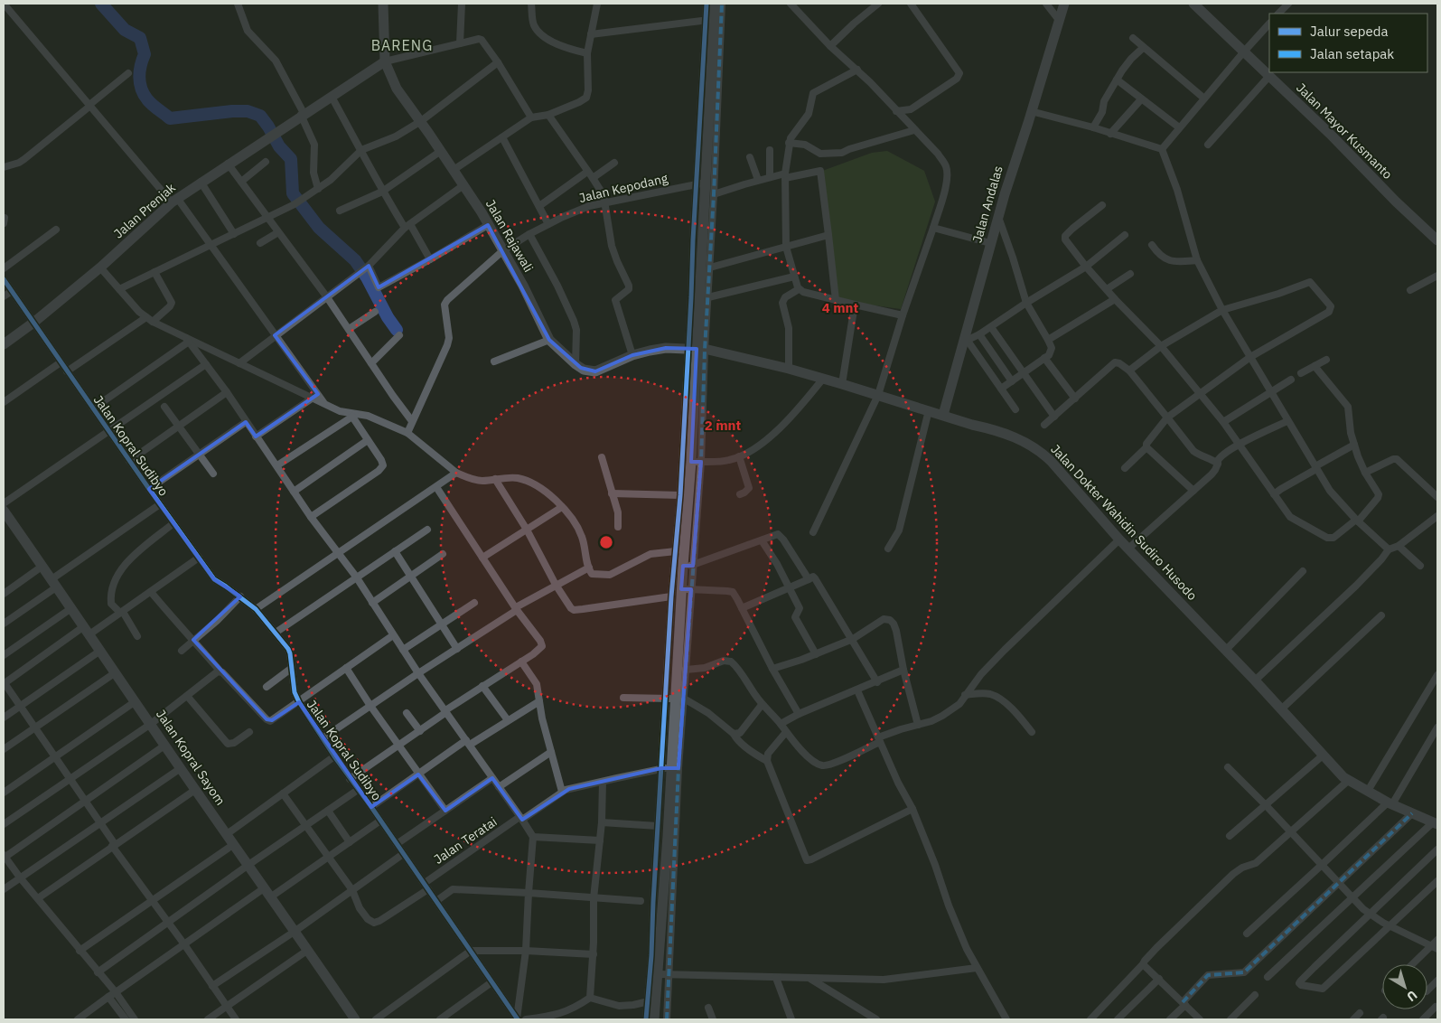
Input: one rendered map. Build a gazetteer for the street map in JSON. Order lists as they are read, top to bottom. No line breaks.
{"streets":{"main road":["Jalan Mayor Kusmanto","Jalan Andalas","Jalan Prenjak","Jalan Rajawali","Jalan Dokter Wahidin Sudiro Husodo","Jalan Kopral Sayom"],"street":["Jalan Kepodang","Jalan Kopral Sudibyo","Jalan Teratai"]},"crossings":[["Jalan Kepodang","Jalan Rajawali"],["Jalan Andalas","Jalan Dokter Wahidin Sudiro Husodo"],["Jalan Prenjak","Jalan Rajawali"],["Jalan Prenjak","Jalan Kopral Sudibyo"],["Jalan Rajawali","Jalan Dokter Wahidin Sudiro Husodo"],["Jalan Kopral Sudibyo","Jalan Teratai"]],"districts":["BARENG"],"legend":["Jalur sepeda","Jalan setapak"],"north":"bottom right","rings":["4 mnt","2 mnt"]}
